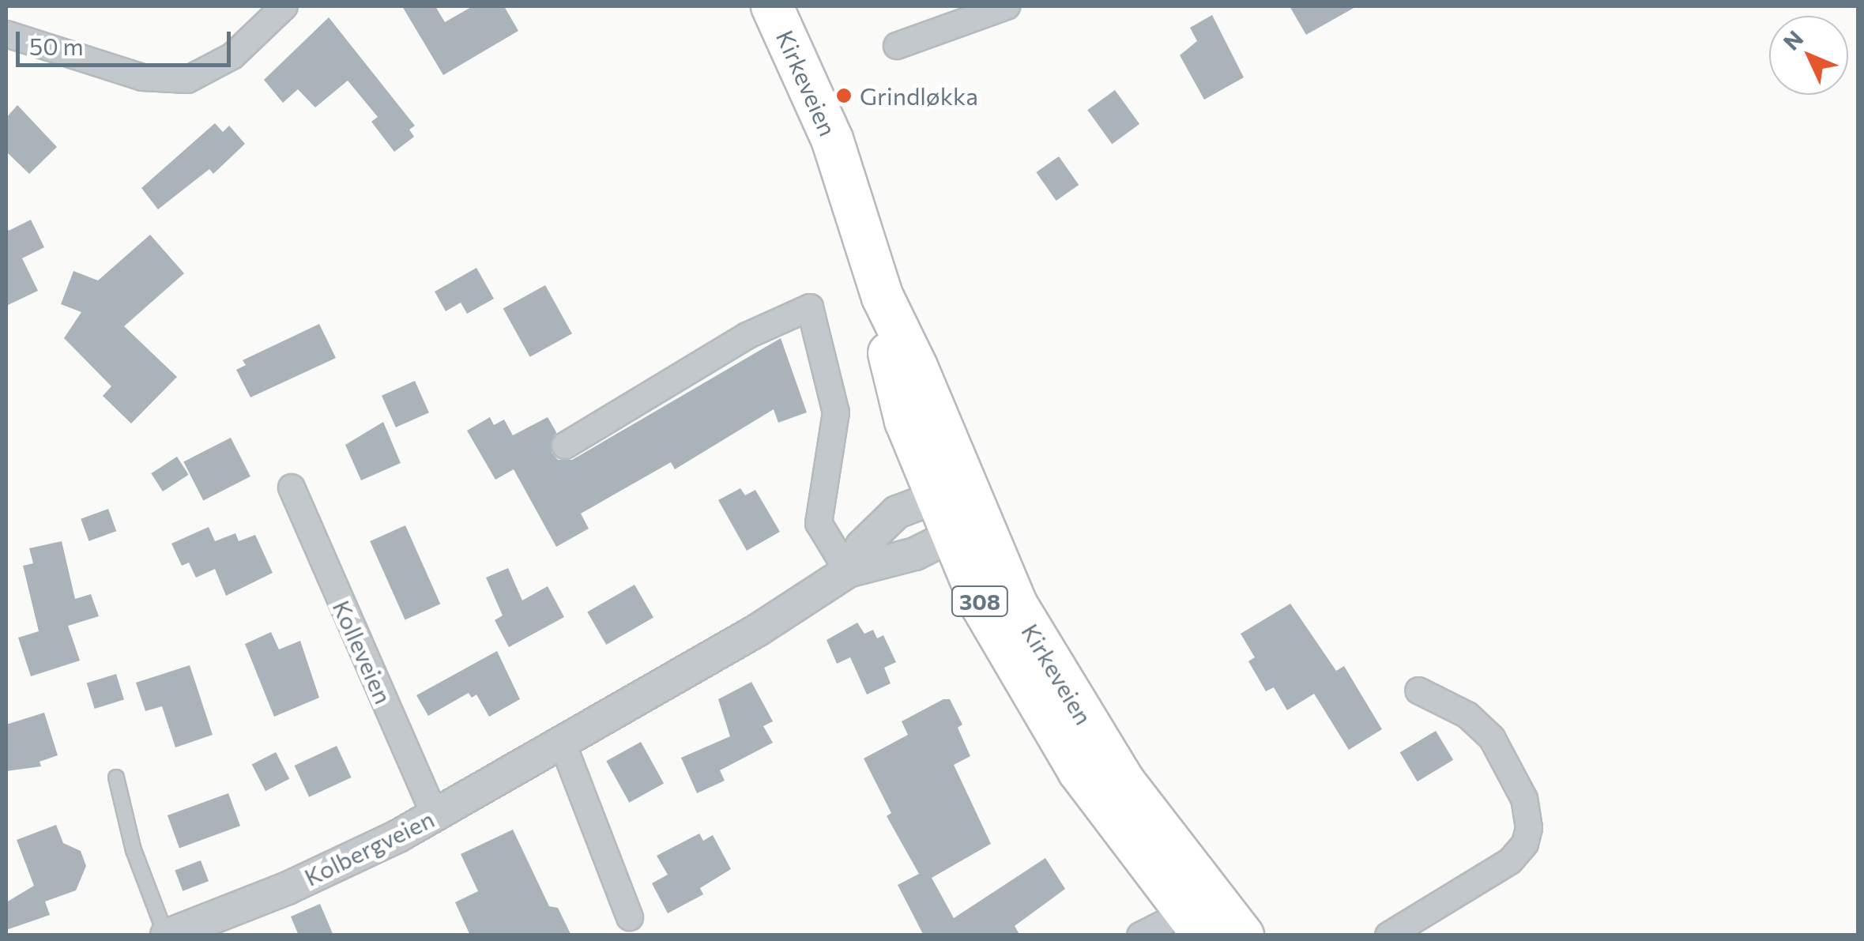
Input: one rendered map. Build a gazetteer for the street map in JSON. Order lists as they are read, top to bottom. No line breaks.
{"streets":{"main road":["Kirkeveien","308"],"street":["Kolleveien","Kolbergveien"]},"crossings":[["Kirkeveien","Kolbergveien"],["Kolleveien","Kolbergveien"]],"places":["Grindløkka"],"scale_bar":"50 m","north":"top left"}
